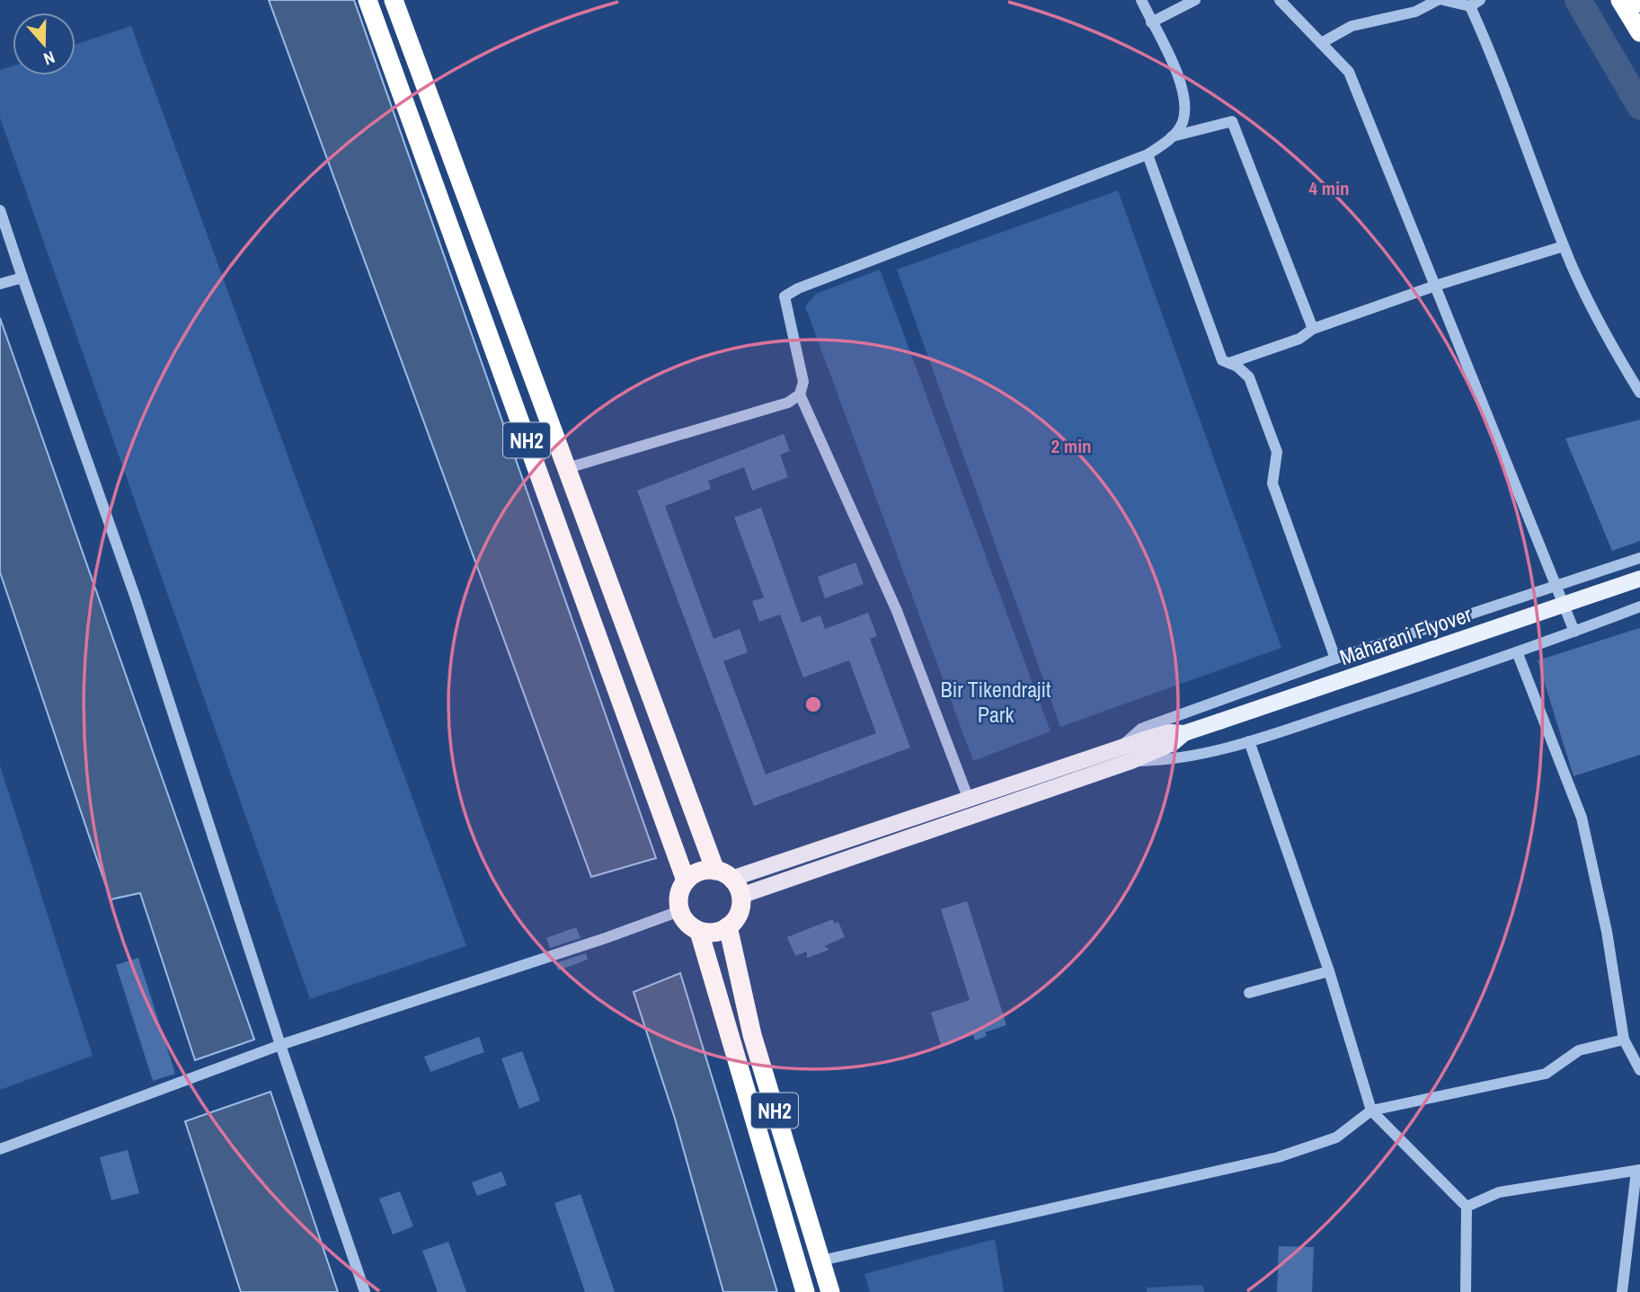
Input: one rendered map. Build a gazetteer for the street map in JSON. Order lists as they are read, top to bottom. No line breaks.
{"streets":{"highway":["NH2"],"main road":["Maharani Flyover"]},"crossings":[["NH2","Maharani Flyover"]],"parks":["Bir Tikendrajit Park"],"north":"bottom","rings":["4 min","2 min"]}
